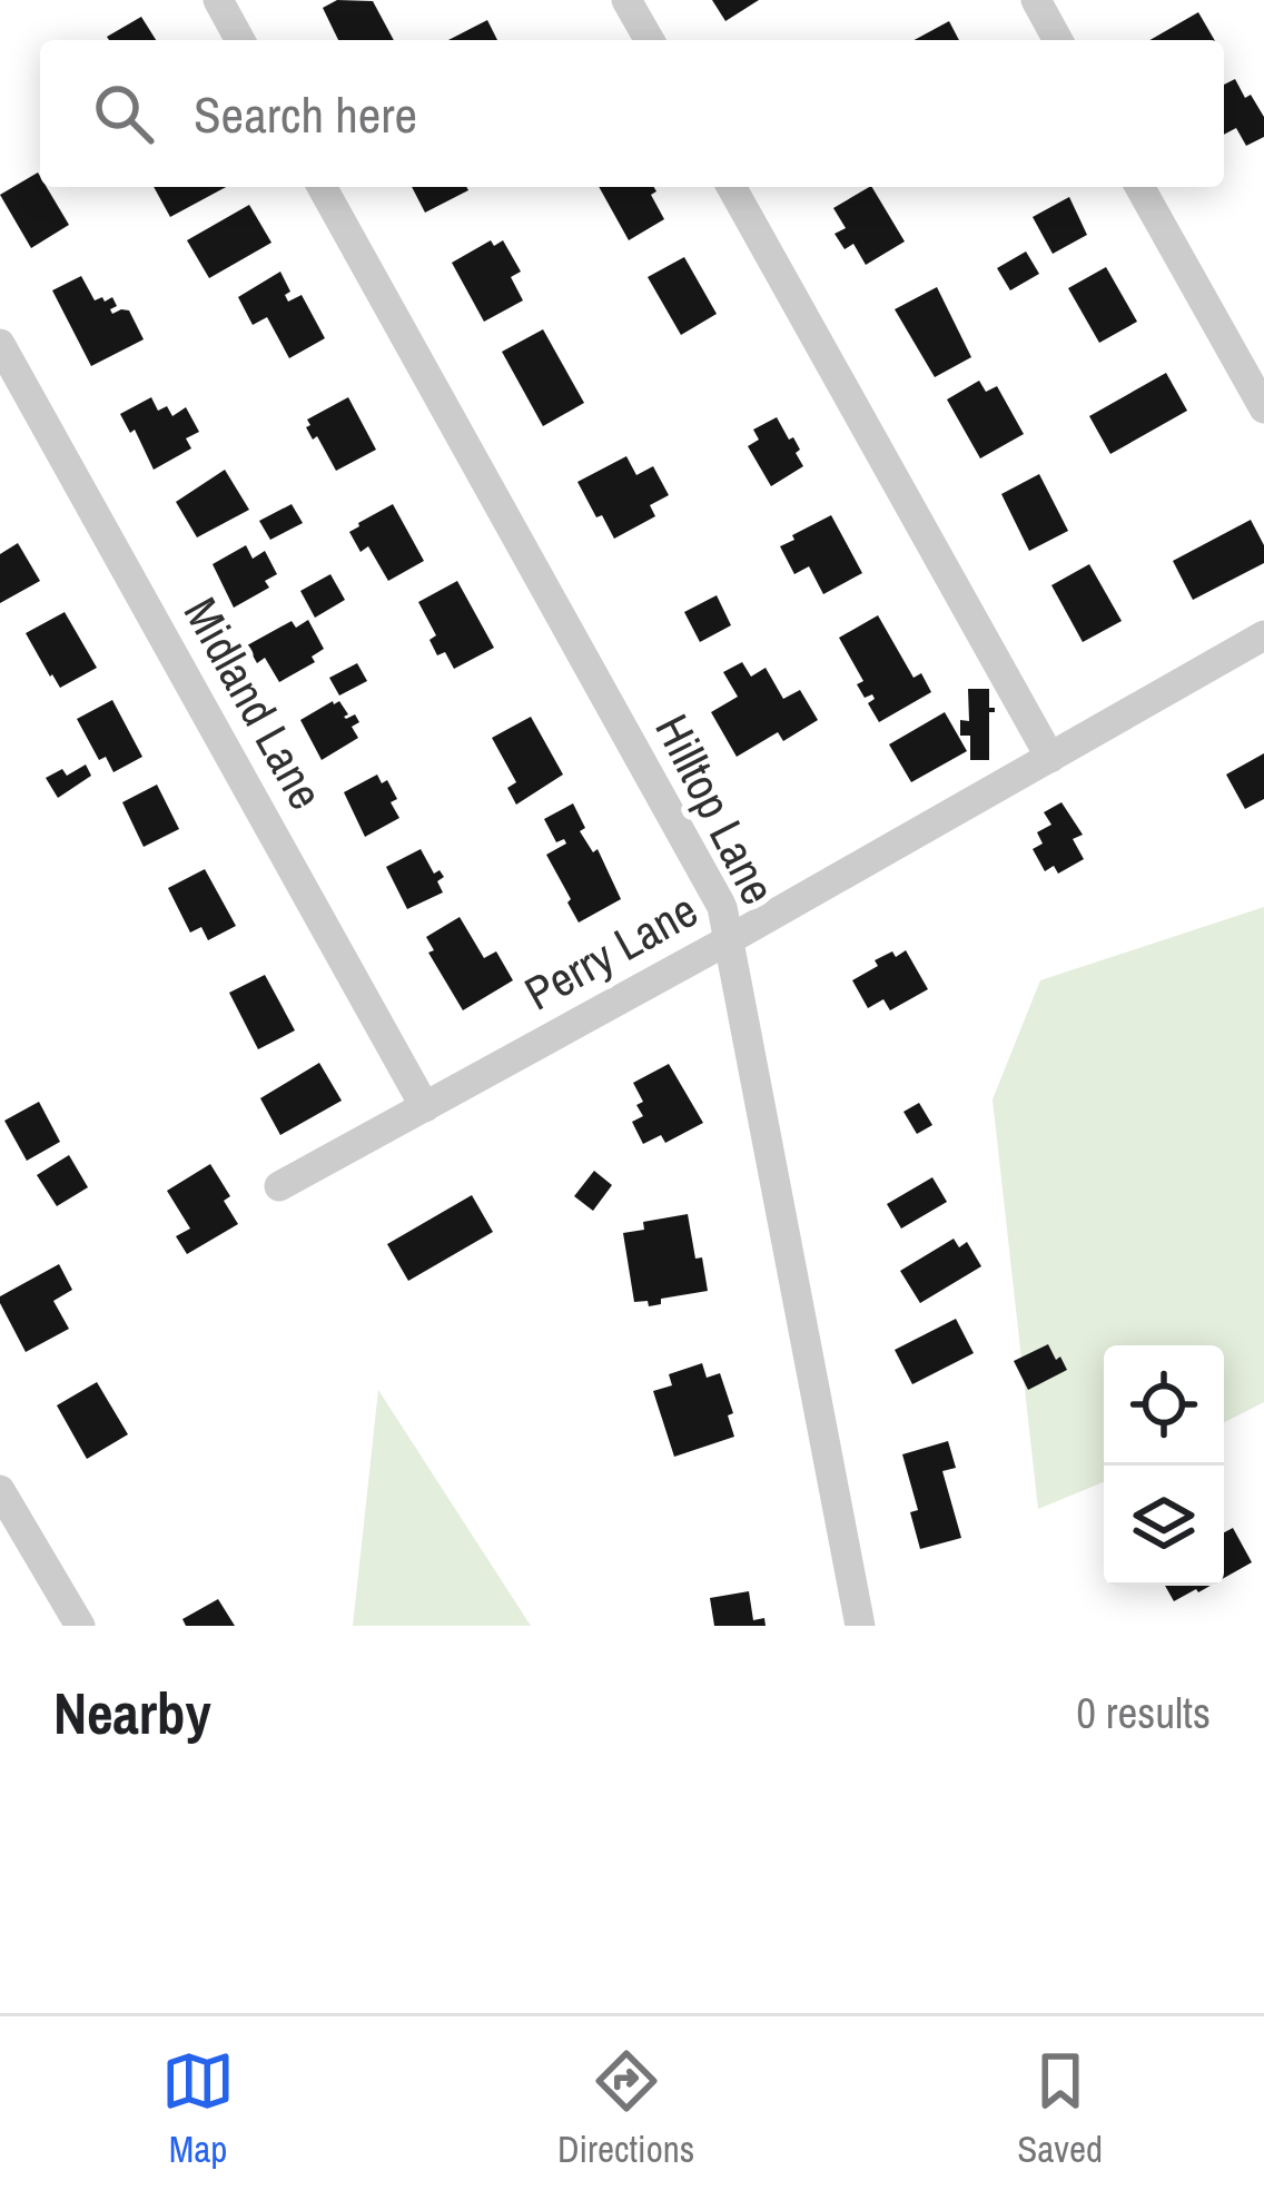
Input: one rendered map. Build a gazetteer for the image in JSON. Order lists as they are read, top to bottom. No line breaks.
{"streets":{"street":["Midland Lane","Hilltop Lane","Perry Lane"]},"crossings":[["Midland Lane","Perry Lane"],["Hilltop Lane","Perry Lane"]],"page":{"search":"Search here","heading":["Nearby","0 results"],"nav":["Map","Directions","Saved"]}}
